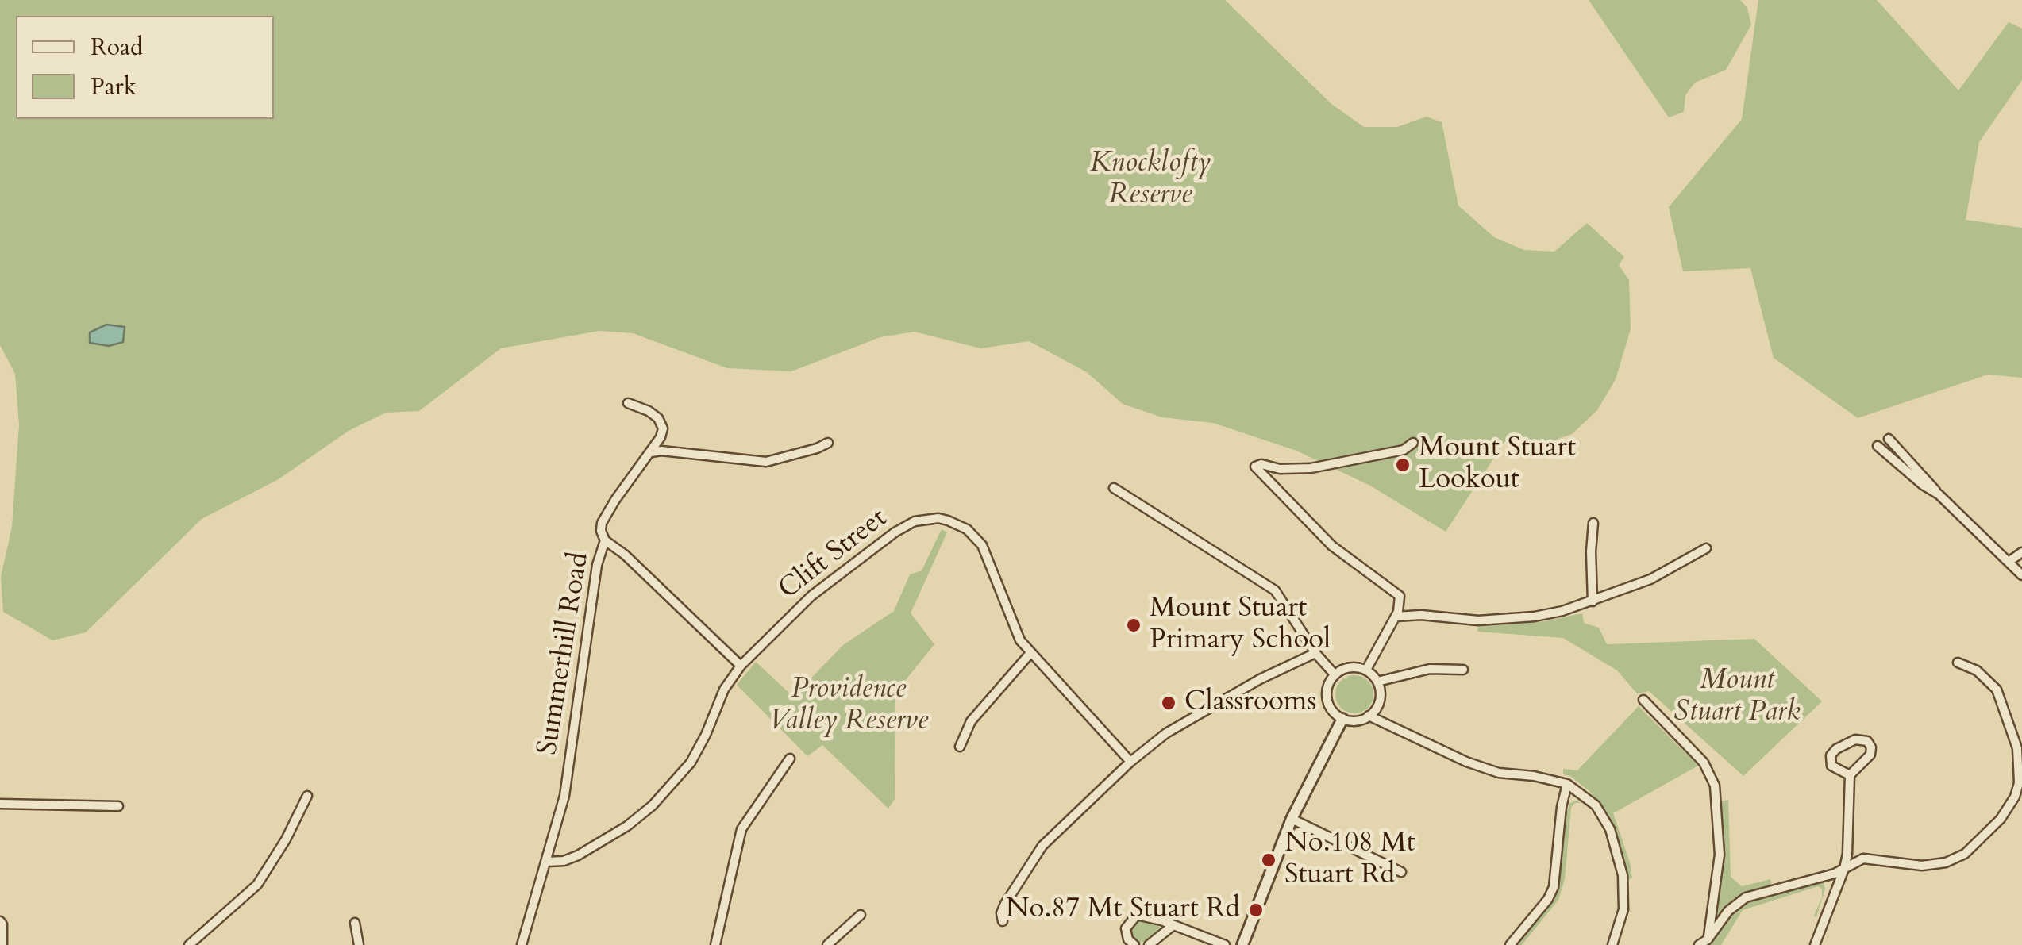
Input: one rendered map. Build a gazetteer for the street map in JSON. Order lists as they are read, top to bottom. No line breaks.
{"streets":{"street":["Clift Street","Summerhill Road"]},"crossings":[["Clift Street","Summerhill Road"]],"parks":["Knocklofty Reserve","Mount Stuart Park","Providence Valley Reserve"],"places":["Mount Stuart Lookout","Mount Stuart Primary School","Classrooms","No.108 Mt Stuart Rd","No.87 Mt Stuart Rd"],"legend":["Road","Park"]}
